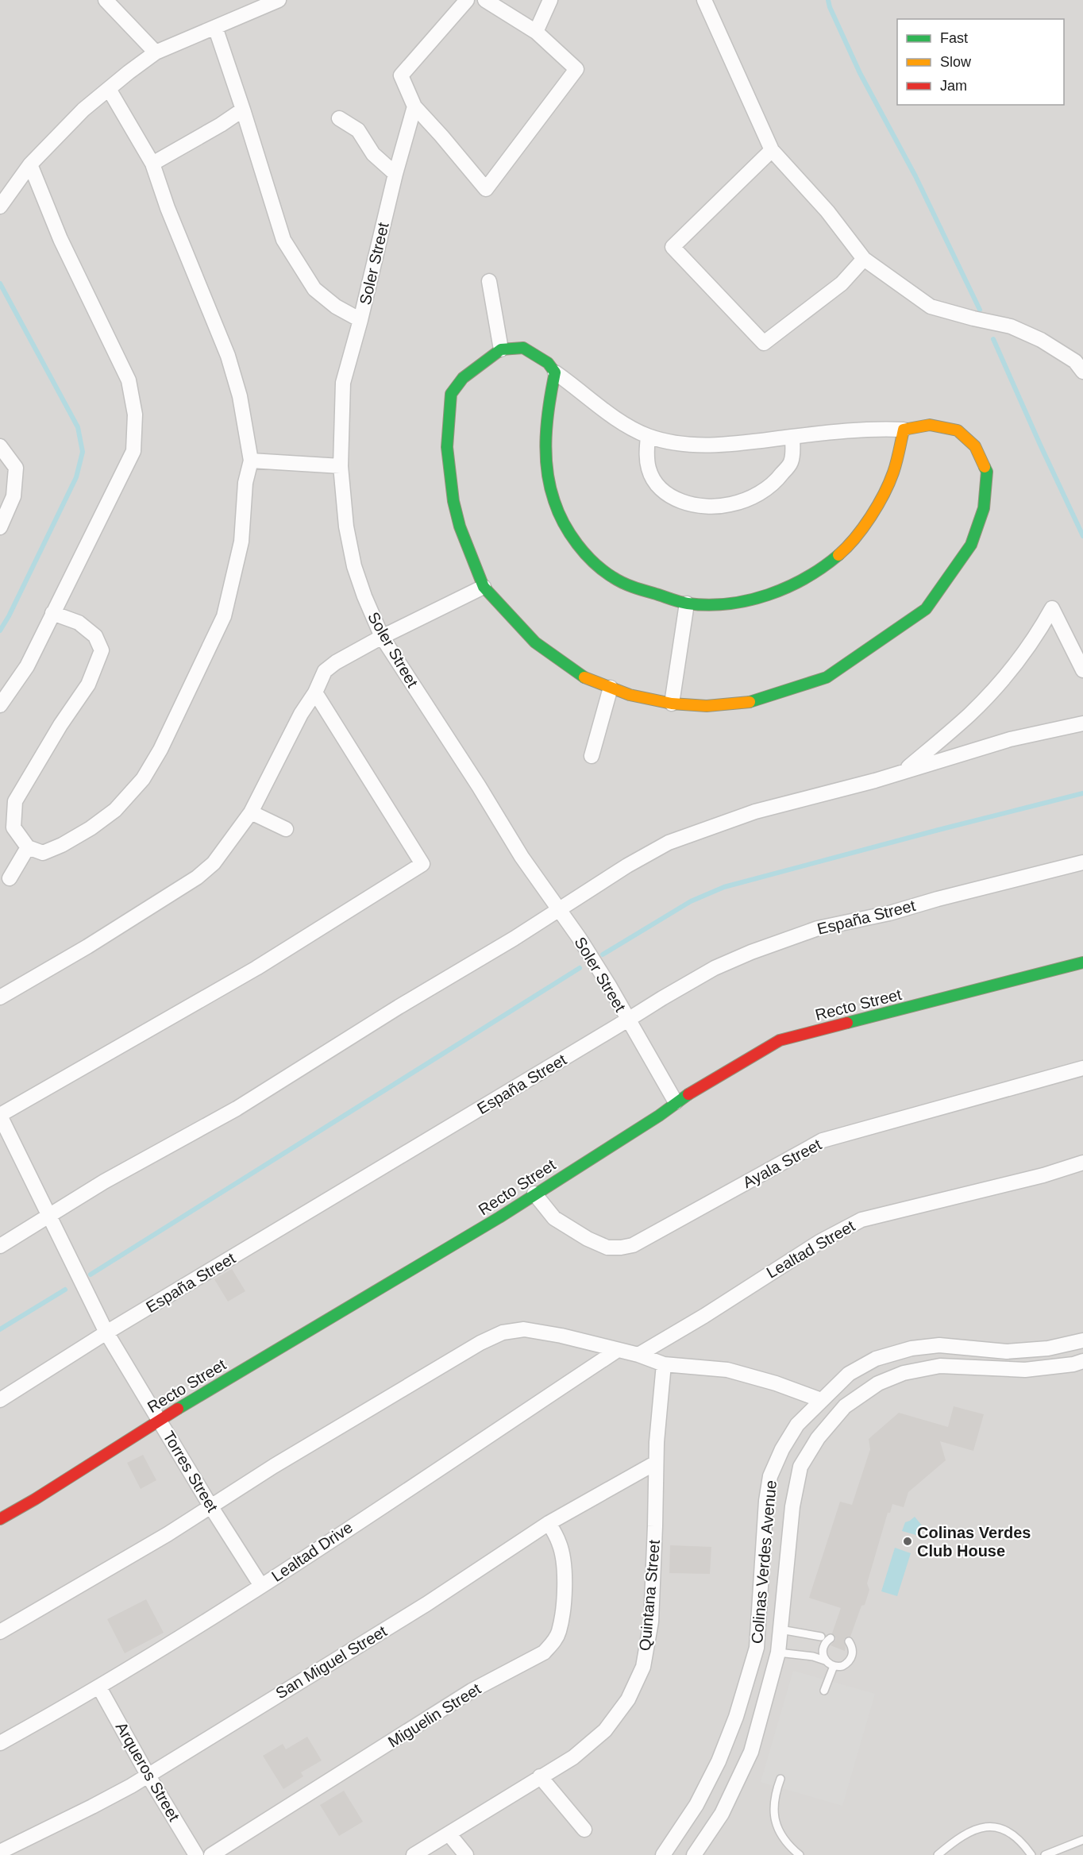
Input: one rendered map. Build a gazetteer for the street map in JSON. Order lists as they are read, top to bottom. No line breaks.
{"streets":{"street":["Soler Street","España Street","Recto Street","Ayala Street","Lealtad Street","Torres Street","Lealtad Drive","Colinas Verdes Avenue","Quintana Street","San Miguel Street","Miguelin Street","Arqueros Street"]},"crossings":[["Soler Street","España Street"],["Soler Street","Recto Street"],["España Street","Torres Street"],["Recto Street","Ayala Street"],["Recto Street","Torres Street"],["Torres Street","Lealtad Drive"],["Lealtad Drive","Arqueros Street"],["Quintana Street","San Miguel Street"],["San Miguel Street","Miguelin Street"],["San Miguel Street","Arqueros Street"]],"places":["Colinas Verdes Club House"],"legend":["Fast","Slow","Jam"]}
